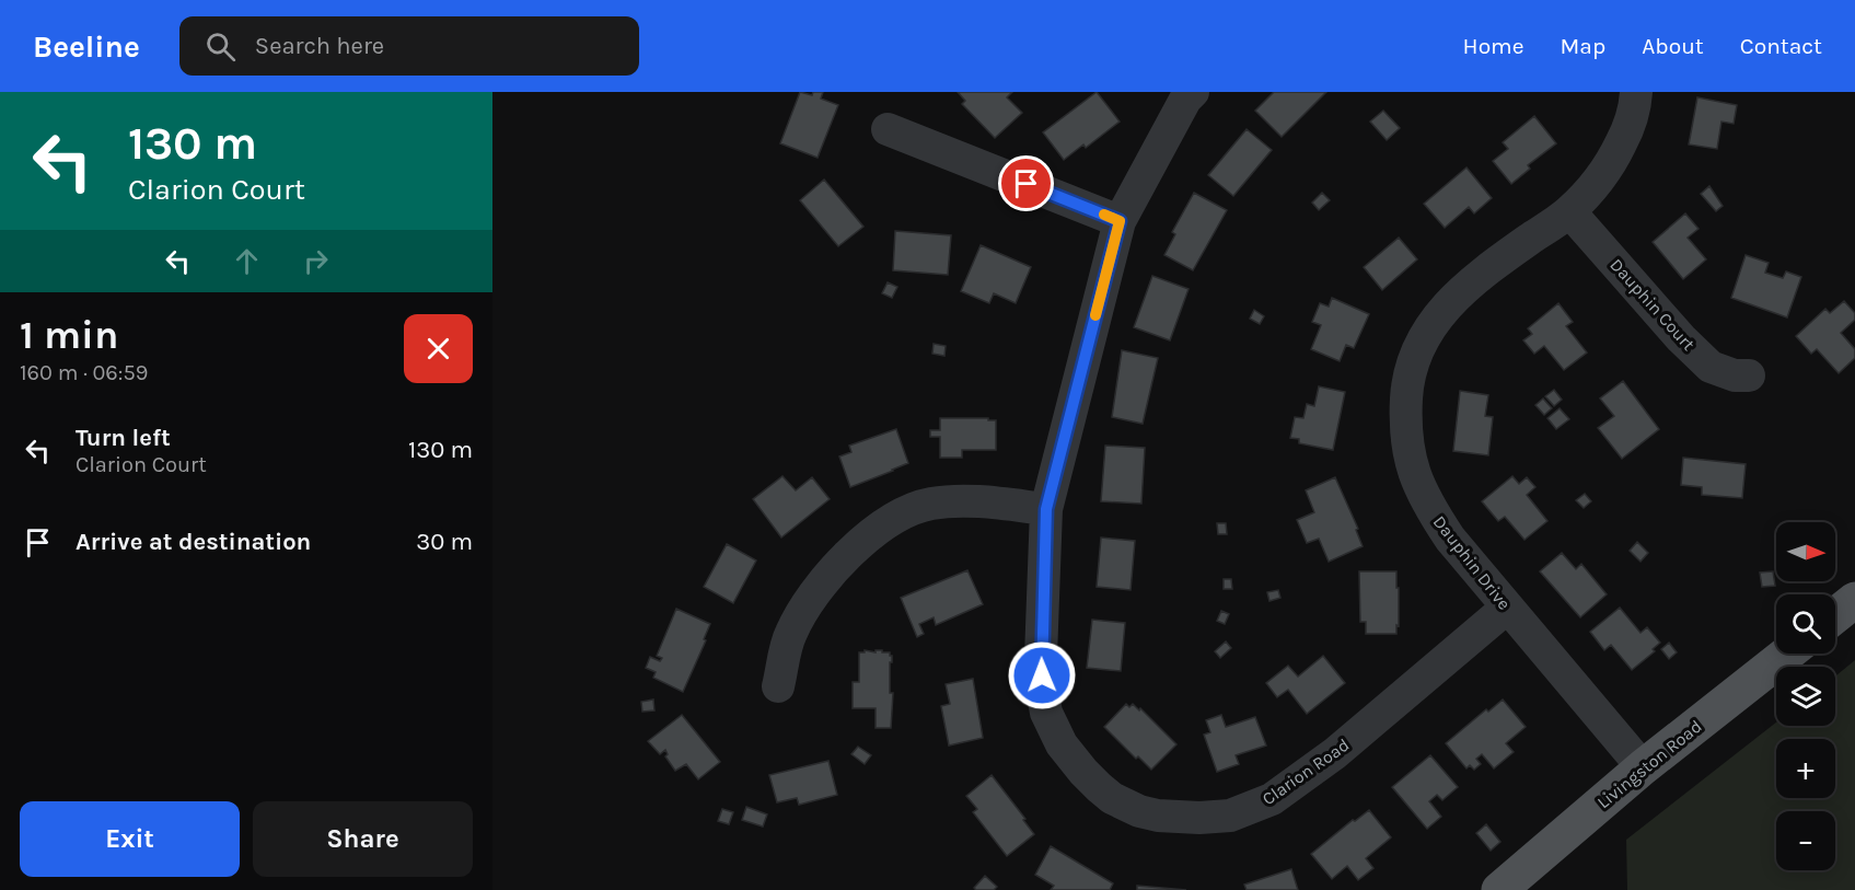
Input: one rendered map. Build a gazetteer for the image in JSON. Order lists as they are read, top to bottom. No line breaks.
{"streets":{"main road":["Livingston Road"],"street":["Dauphin Court","Dauphin Drive","Clarion Road"]},"crossings":[["Dauphin Court","Dauphin Drive"],["Dauphin Drive","Livingston Road"],["Dauphin Drive","Clarion Road"]],"north":"right","page":{"header":"Beeline","search":"Search here","nav":["Home","Map","About","Contact"],"turn":["130 m","Clarion Court"],"heading":["1 min","160 m · 06:59"],"list":[{"name":"Turn left","note":"Clarion Court","value":"130 m"},{"name":"Arrive at destination","value":"30 m"}],"map_buttons":["+","−"],"buttons":["Exit","Share"]}}
